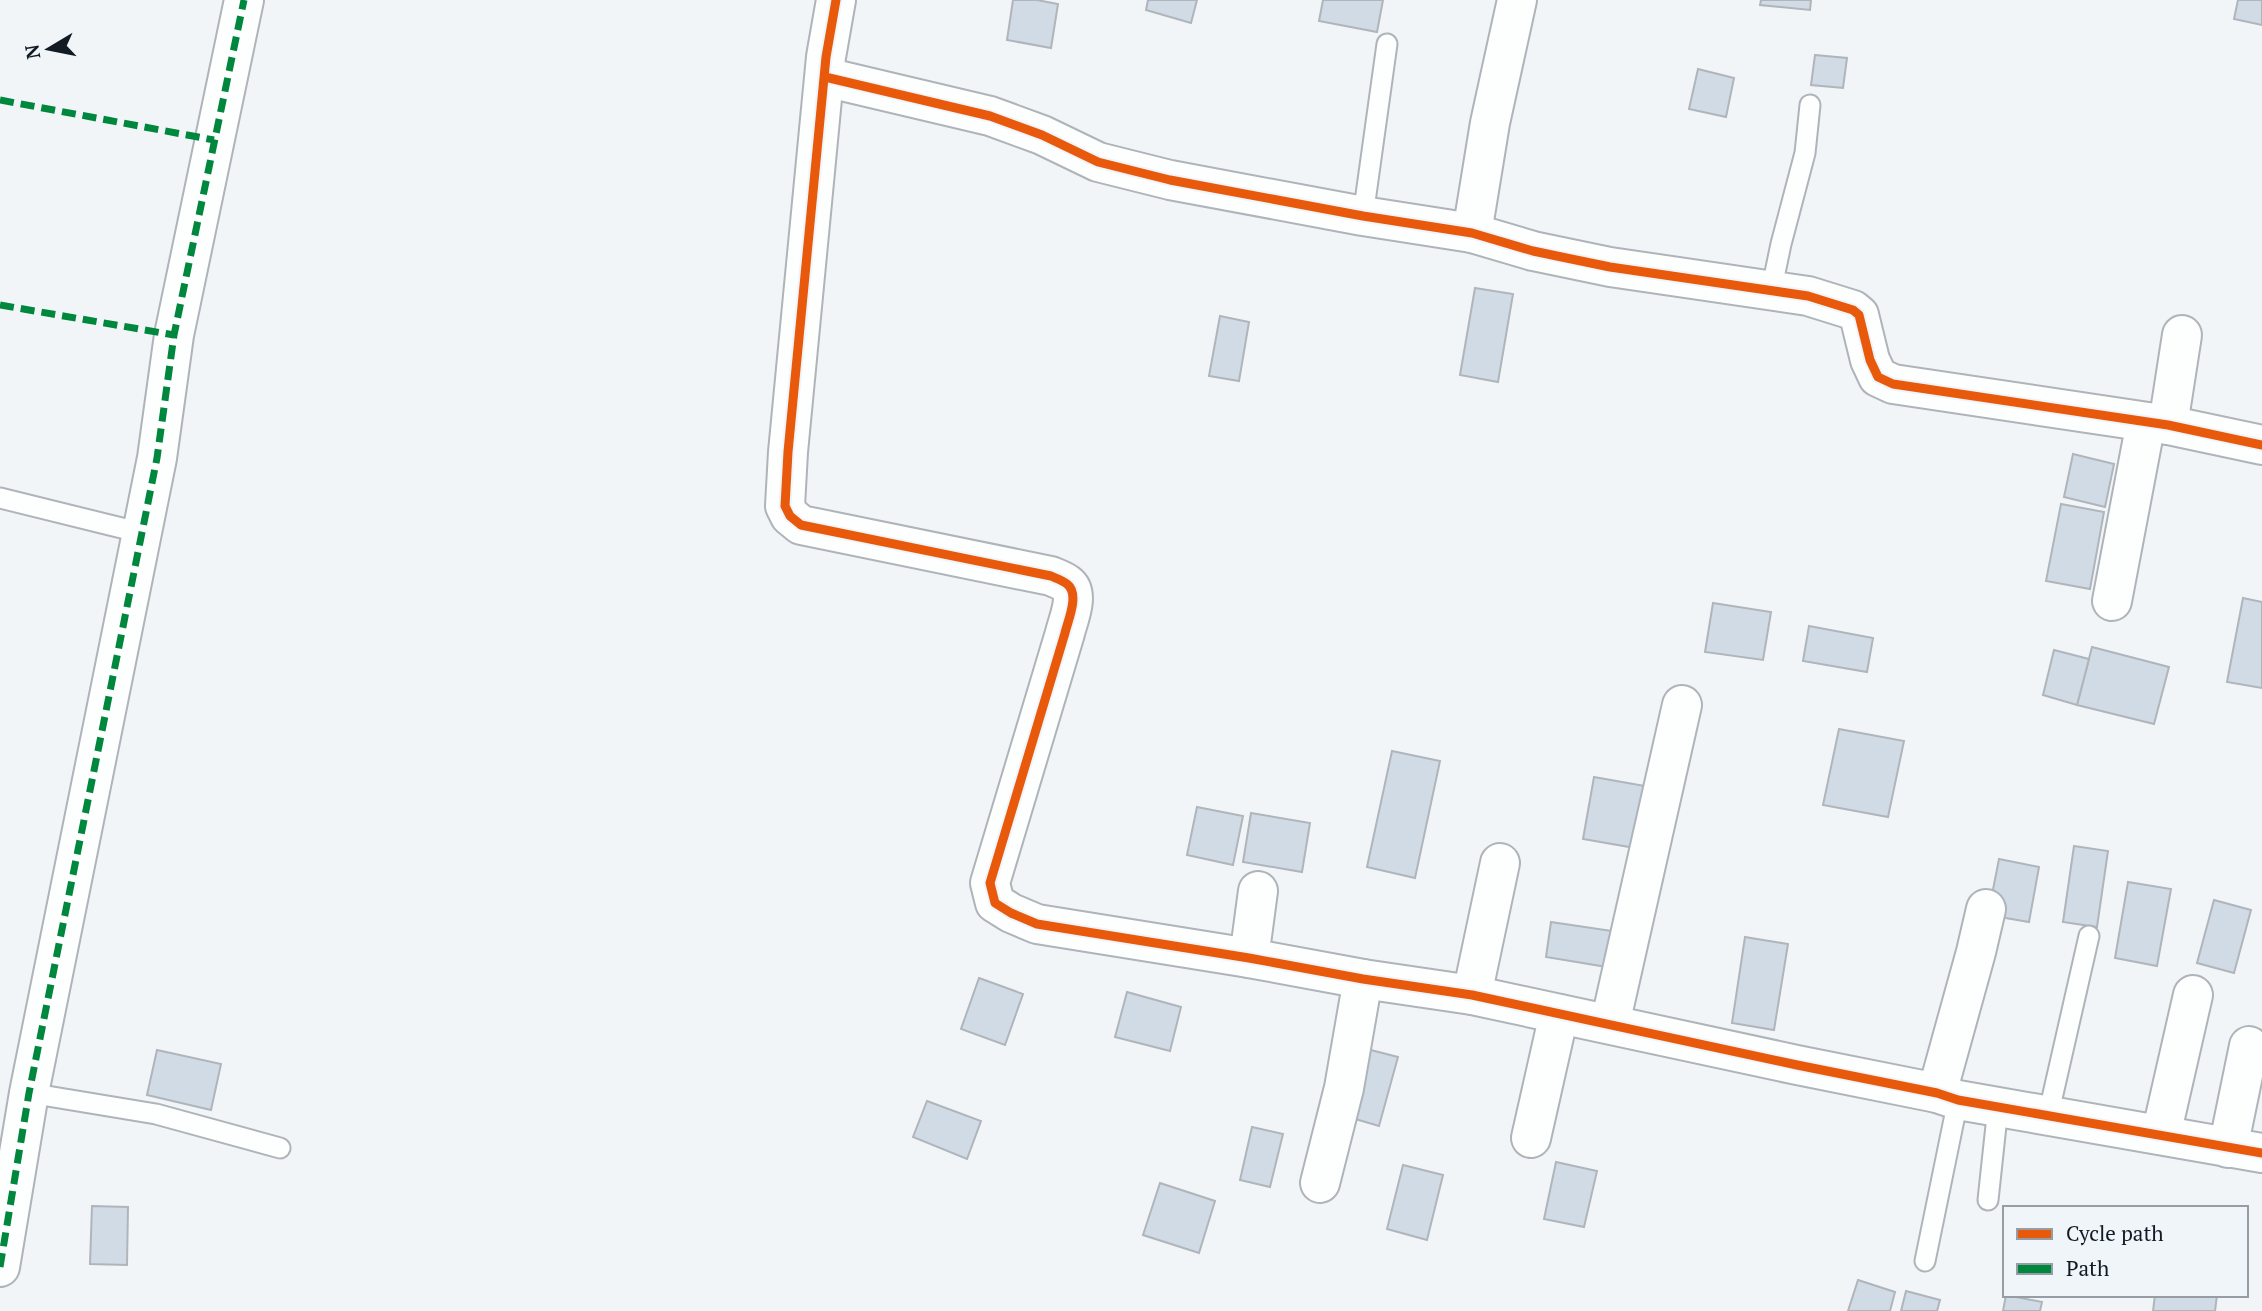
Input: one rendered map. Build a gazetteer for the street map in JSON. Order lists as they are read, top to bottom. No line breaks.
{"legend":["Cycle path","Path"],"north":"left"}
